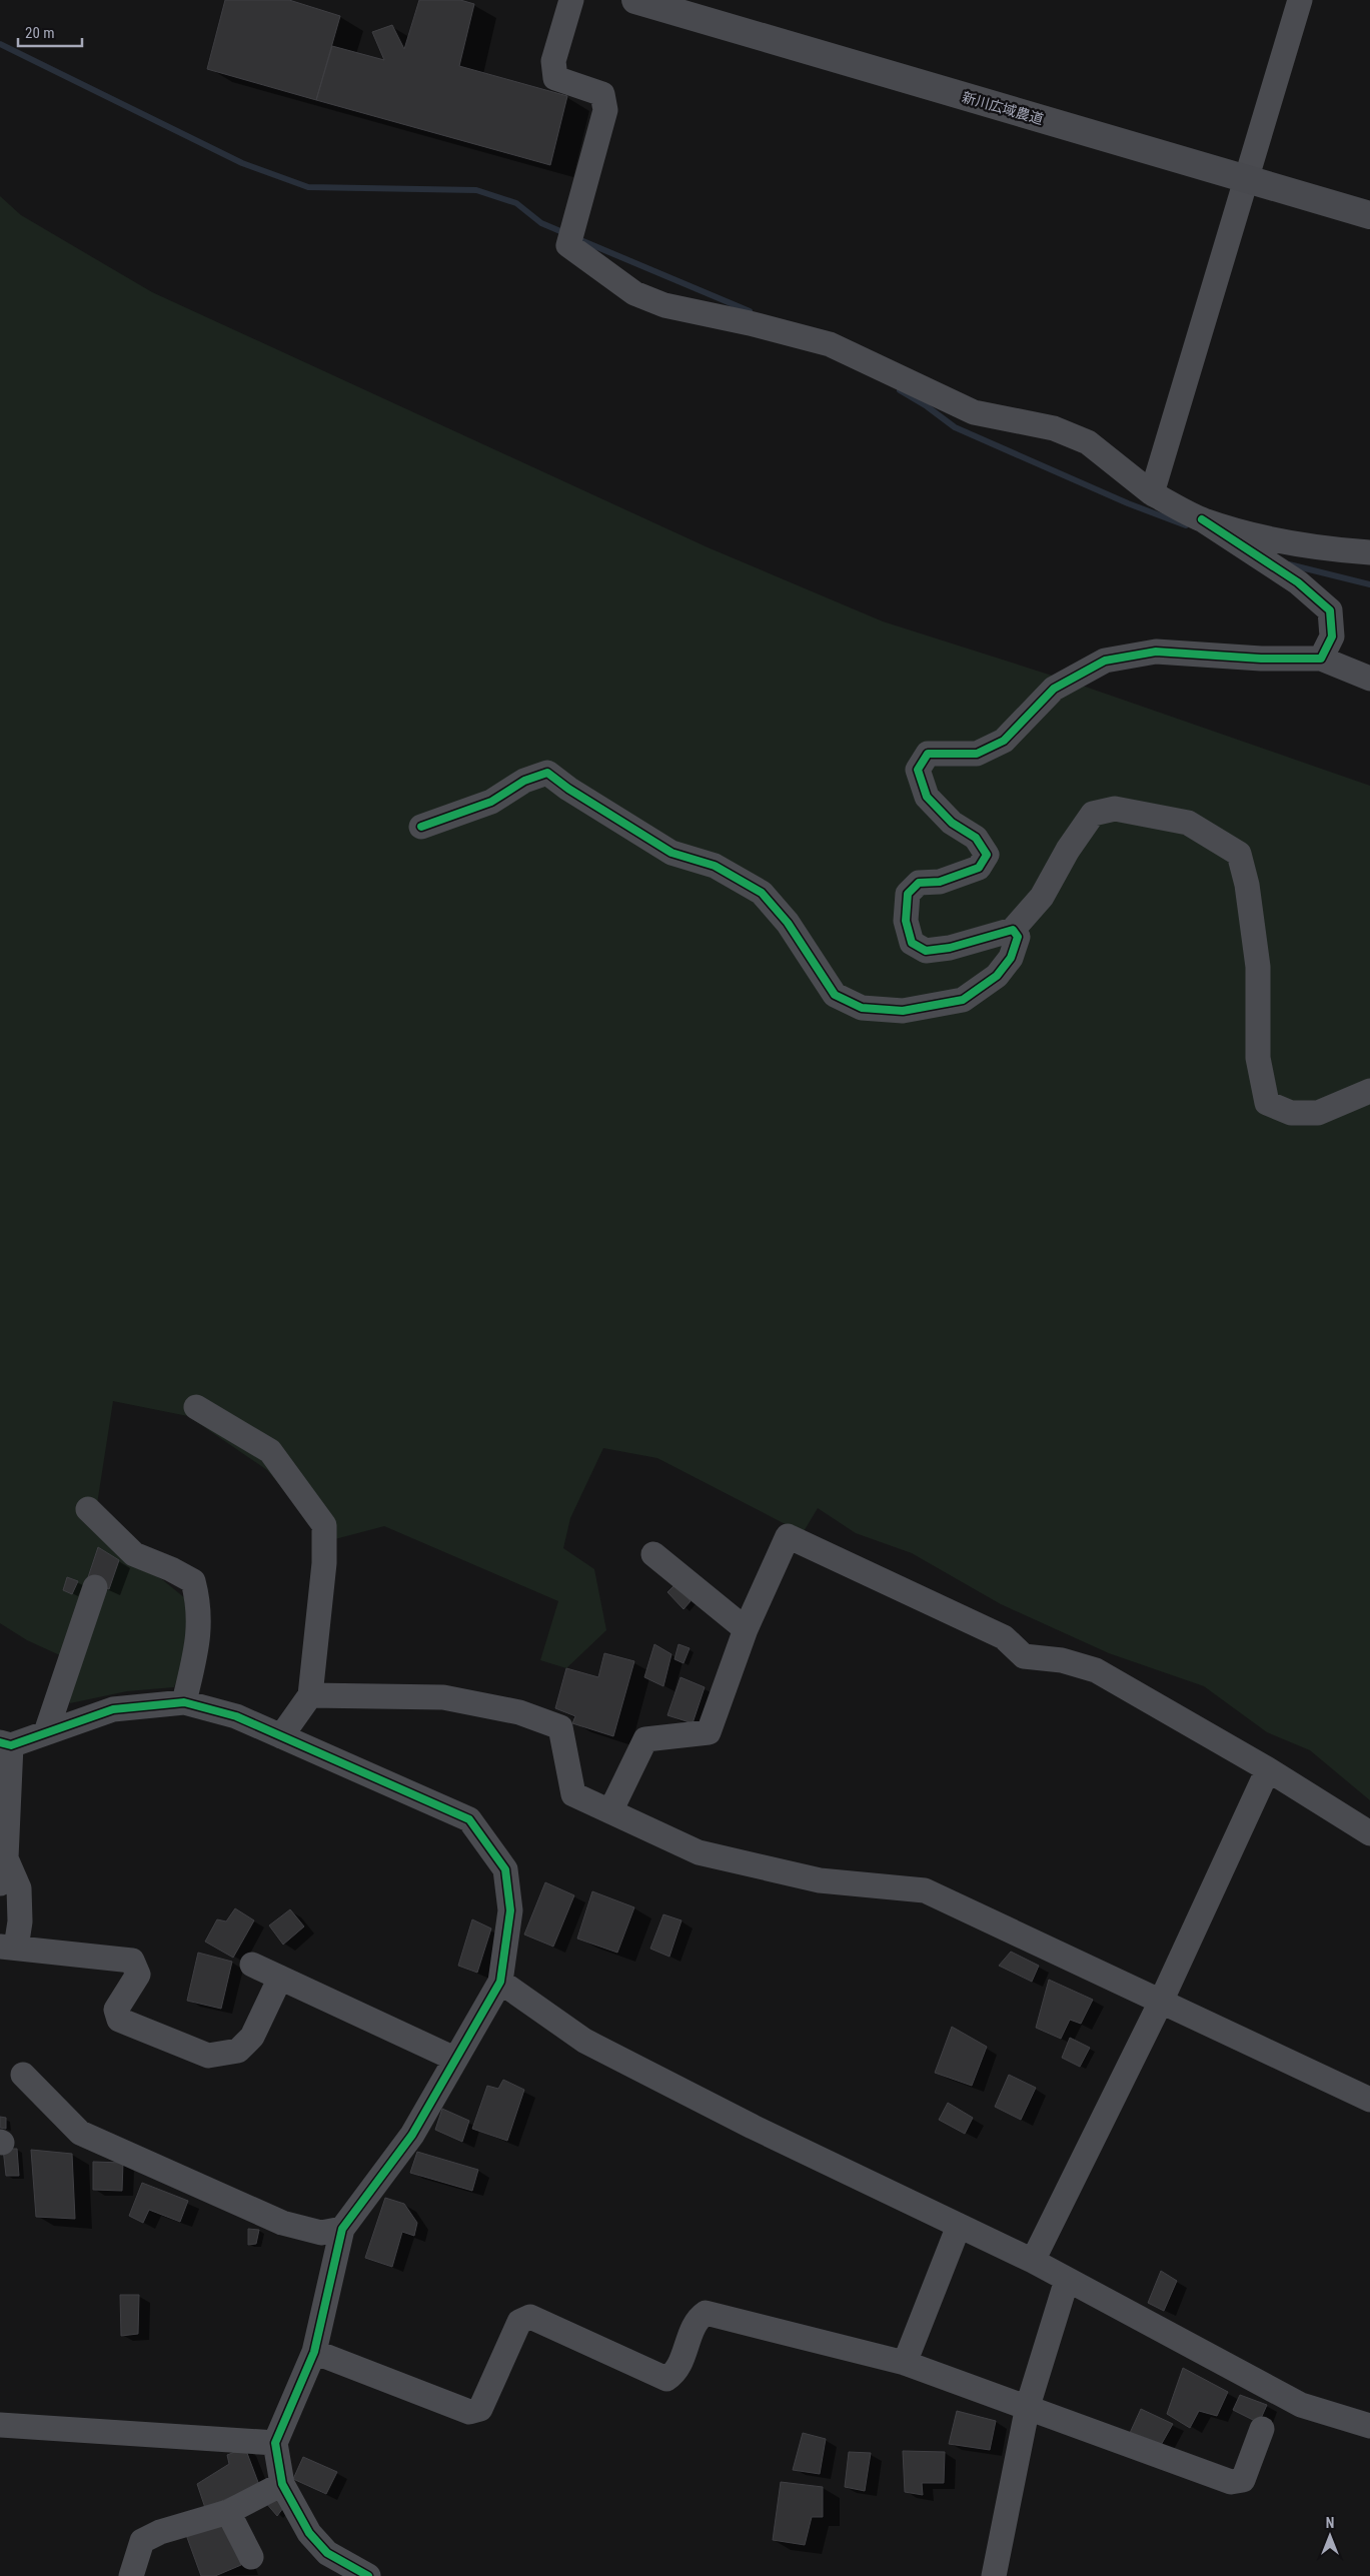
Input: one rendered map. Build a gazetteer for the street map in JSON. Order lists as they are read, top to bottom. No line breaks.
{"streets":{"street":["新川広域農道"]},"scale_bar":"20 m","north":"top"}
